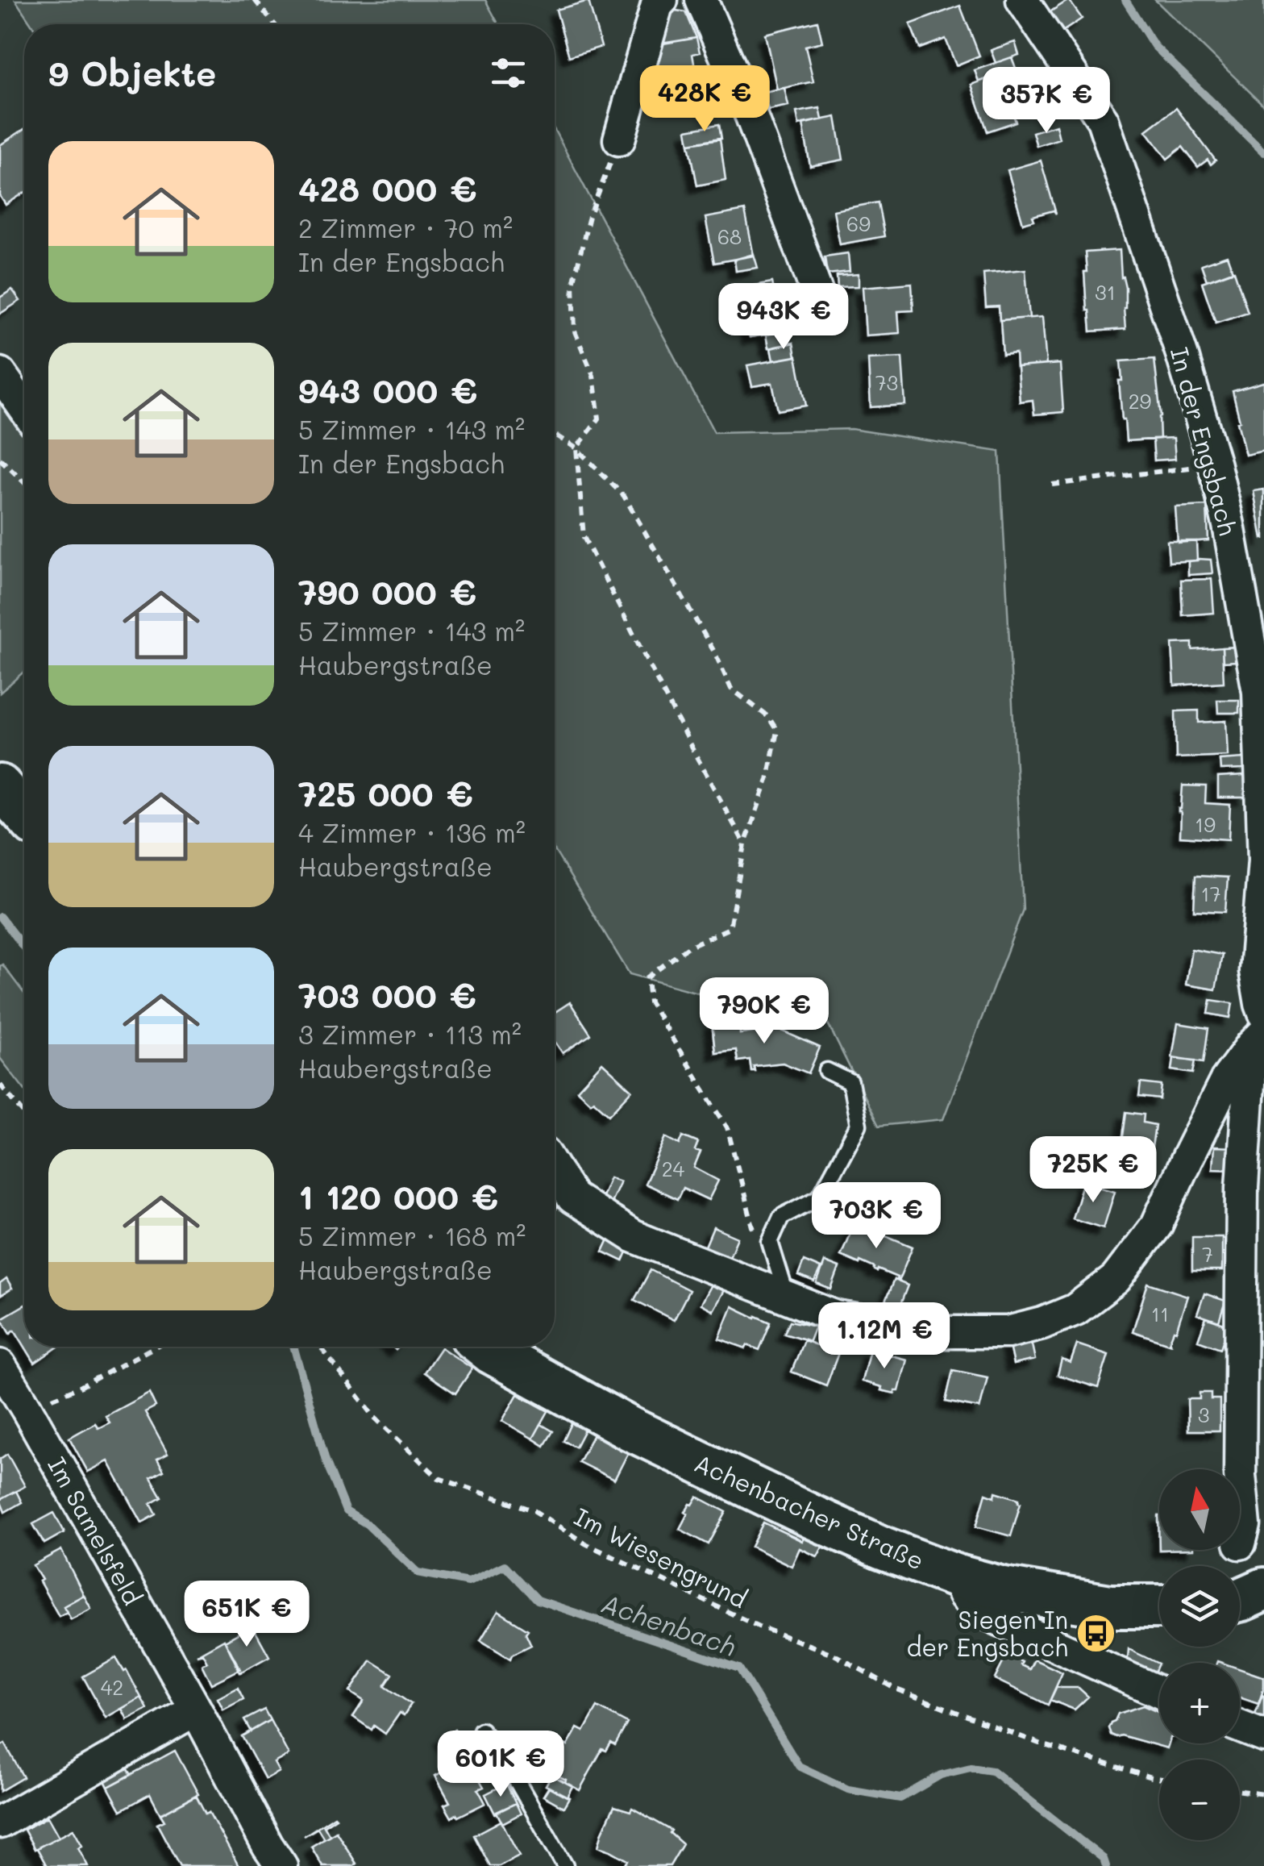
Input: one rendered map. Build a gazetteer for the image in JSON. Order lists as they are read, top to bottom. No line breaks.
{"streets":{"main road":["Achenbacher Straße"],"street":["In der Engsbach","Im Samelsfeld"],"path":["Im Wiesengrund"]},"water":["Achenbach"],"places":{"bus stop":["Siegen In der Engsbach"]},"house_numbers":["69","68","31","73","29","19","17","24","7","11","3","42"],"north":"top","page":{"heading":"9 Objekte","price":["428K €","357K €","943K €","790K €","725K €","703K €","1.12M €","651K €","601K €"],"list":[{"name":"428 000 €","note":"2 Zimmer · 70 m² · In der Engsbach"},{"name":"943 000 €","note":"5 Zimmer · 143 m² · In der Engsbach"},{"name":"790 000 €","note":"5 Zimmer · 143 m² · Haubergstraße"},{"name":"725 000 €","note":"4 Zimmer · 136 m² · Haubergstraße"},{"name":"703 000 €","note":"3 Zimmer · 113 m² · Haubergstraße"},{"name":"1 120 000 €","note":"5 Zimmer · 168 m² · Haubergstraße"}],"map_buttons":["+","−"]}}
